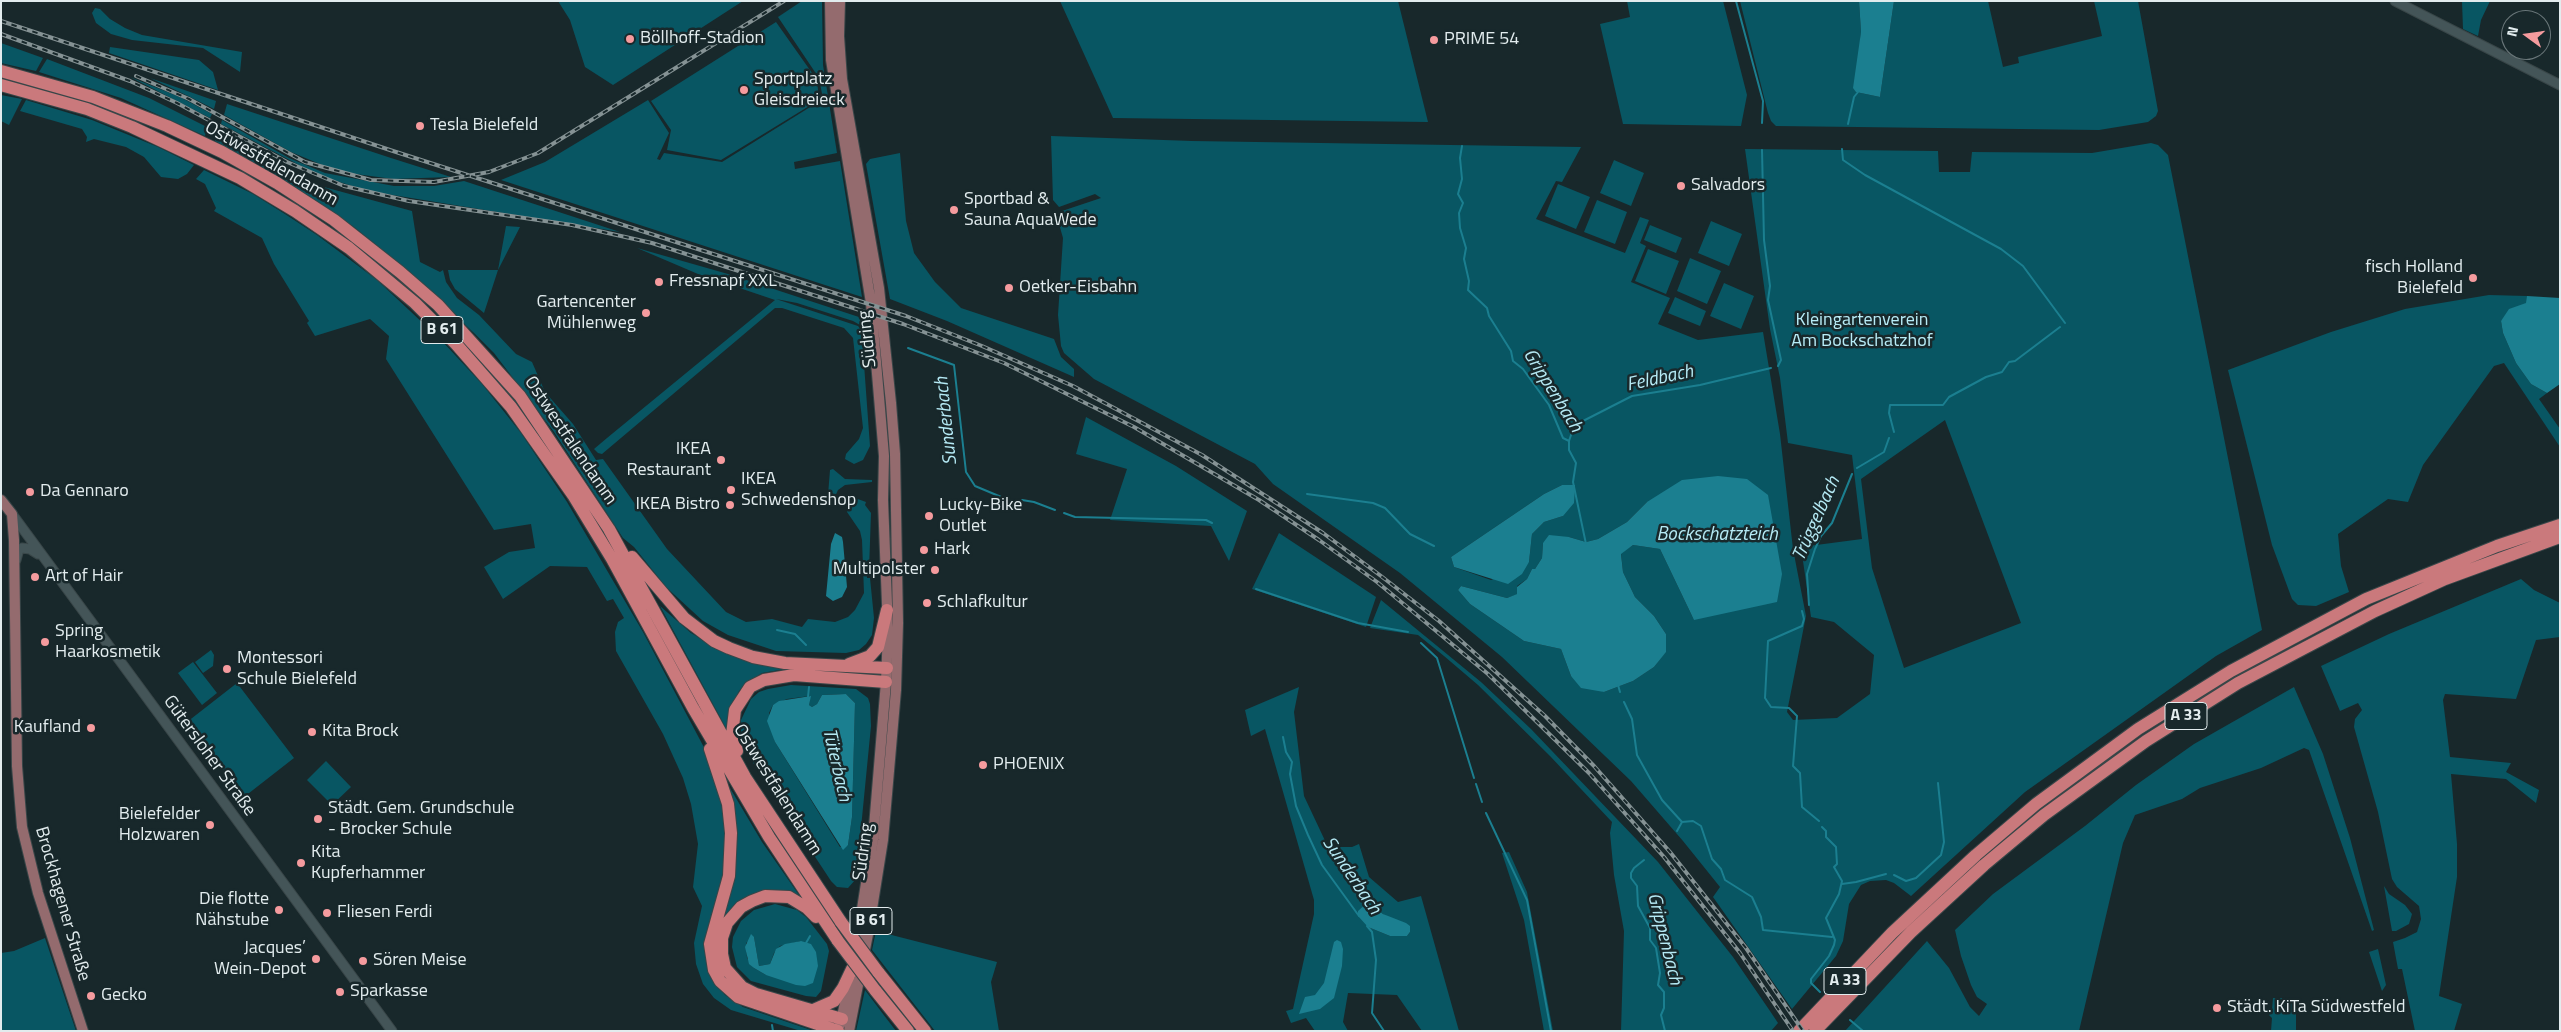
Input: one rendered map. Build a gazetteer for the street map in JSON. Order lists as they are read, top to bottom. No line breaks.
{"streets":{"highway":["Ostwestfalendamm","B 61","A 33"],"main road":["Südring","Gütersloher Straße","Brockhagener Straße"]},"crossings":[["Ostwestfalendamm","B 61"],["B 61","Südring"],["Gütersloher Straße","Brockhagener Straße"]],"water":["Feldbach","Grippenbach","Sunderbach","Trüggelbach","Bockschatzteich","Tüterbach"],"parks":["Kleingartenverein Am Bockschatzhof"],"places":["Böllhoff-Stadion","PRIME 54","Sportplatz Gleisdreieck","Tesla Bielefeld","Salvadors","Sportbad & Sauna AquaWede","fisch Holland Bielefeld","Fressnapf XXL","Oetker-Eisbahn","Gartencenter Mühlenweg","IKEA Restaurant","IKEA Schwedenshop","Da Gennaro","IKEA Bistro","Lucky-Bike Outlet","Hark","Multipolster","Art of Hair","Schlafkultur","Spring Haarkosmetik","Montessori Schule Bielefeld","Kaufland","Kita Brock","PHOENIX","Städt. Gem. Grundschule - Brocker Schule","Bielefelder Holzwaren","Kita Kupferhammer","Die flotte Nähstube","Fliesen Ferdi","Jacques’ Wein-Depot","Sören Meise","Sparkasse","Gecko","Städt. KiTa Südwestfeld"],"north":"left"}
